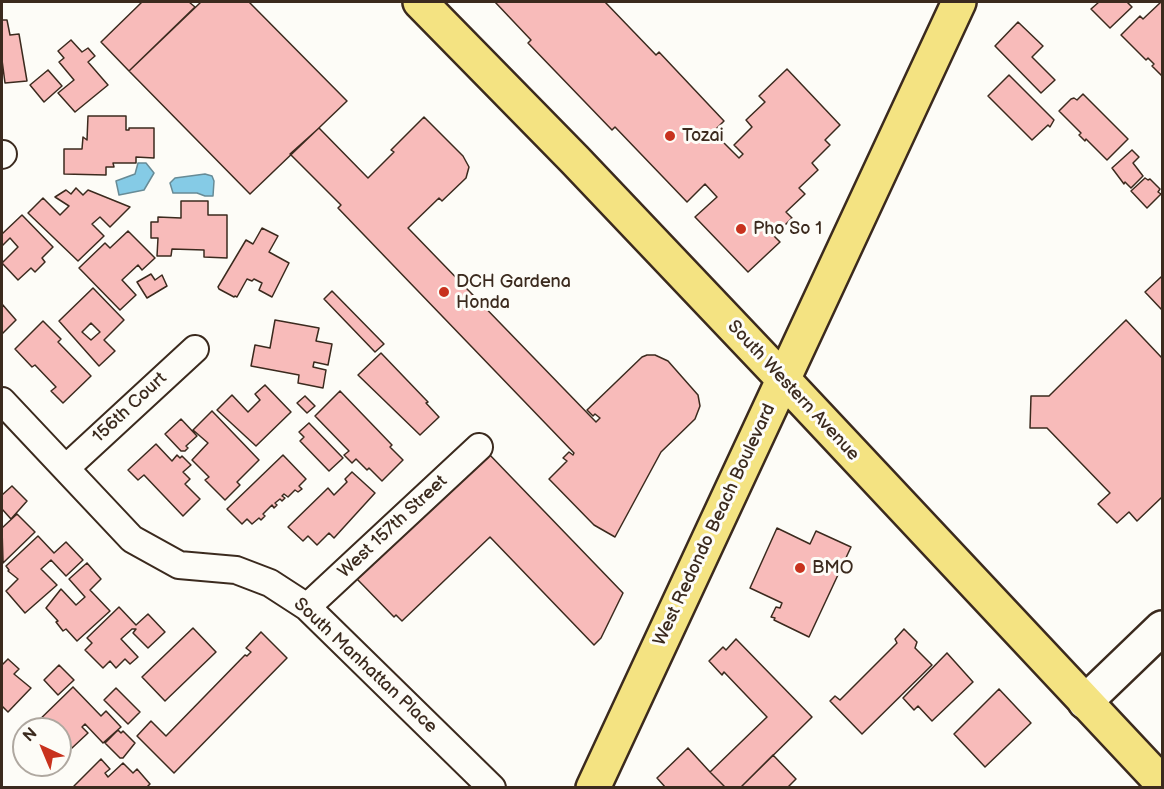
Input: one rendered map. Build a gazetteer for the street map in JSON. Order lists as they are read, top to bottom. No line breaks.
{"streets":{"main road":["South Western Avenue","West Redondo Beach Boulevard"],"street":["156th Court","West 157th Street","South Manhattan Place"]},"crossings":[["South Western Avenue","West Redondo Beach Boulevard"],["156th Court","South Manhattan Place"],["West 157th Street","South Manhattan Place"]],"places":["Tozai","Pho So 1","DCH Gardena Honda","BMO"],"north":"top left"}
